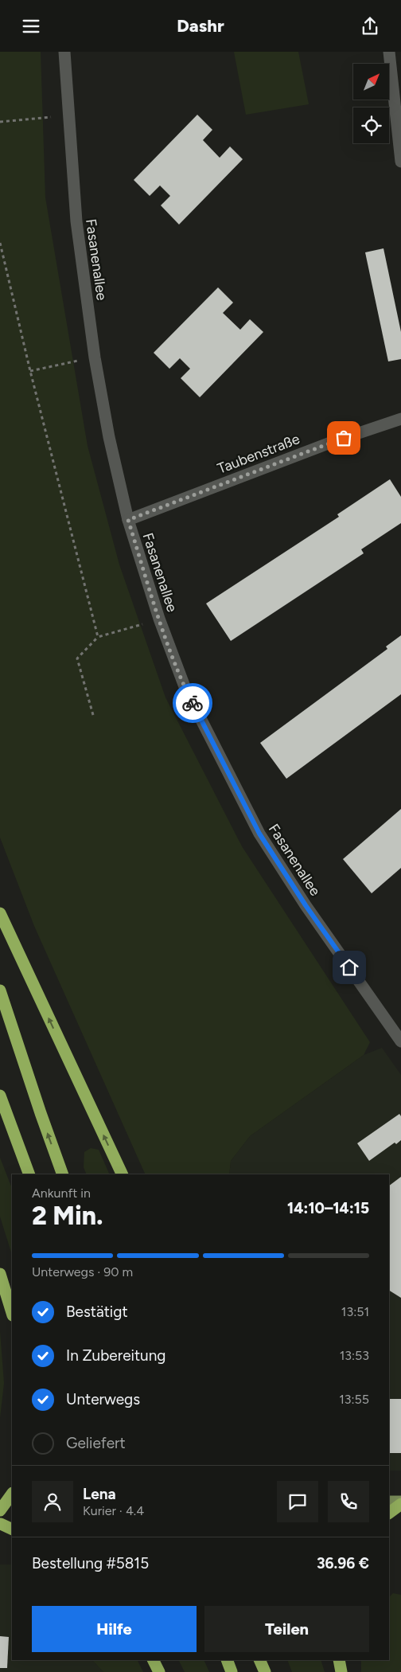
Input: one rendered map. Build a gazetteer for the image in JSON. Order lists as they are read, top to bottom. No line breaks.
{"streets":{"street":["Fasanenallee","Taubenstraße"]},"crossings":[["Fasanenallee","Taubenstraße"]],"north":"top right","page":{"header":"Dashr","heading":["2 Min.","Ankunft in","14:10–14:15"],"panel":["Lena","Kurier · 4.4","Bestellung #5815","36.96 €"],"bar":"Unterwegs · 90 m","list":[["Bestätigt","13:51"],["In Zubereitung","13:53"],["Unterwegs","13:55"],"Geliefert"],"buttons":["Hilfe","Teilen"]}}
